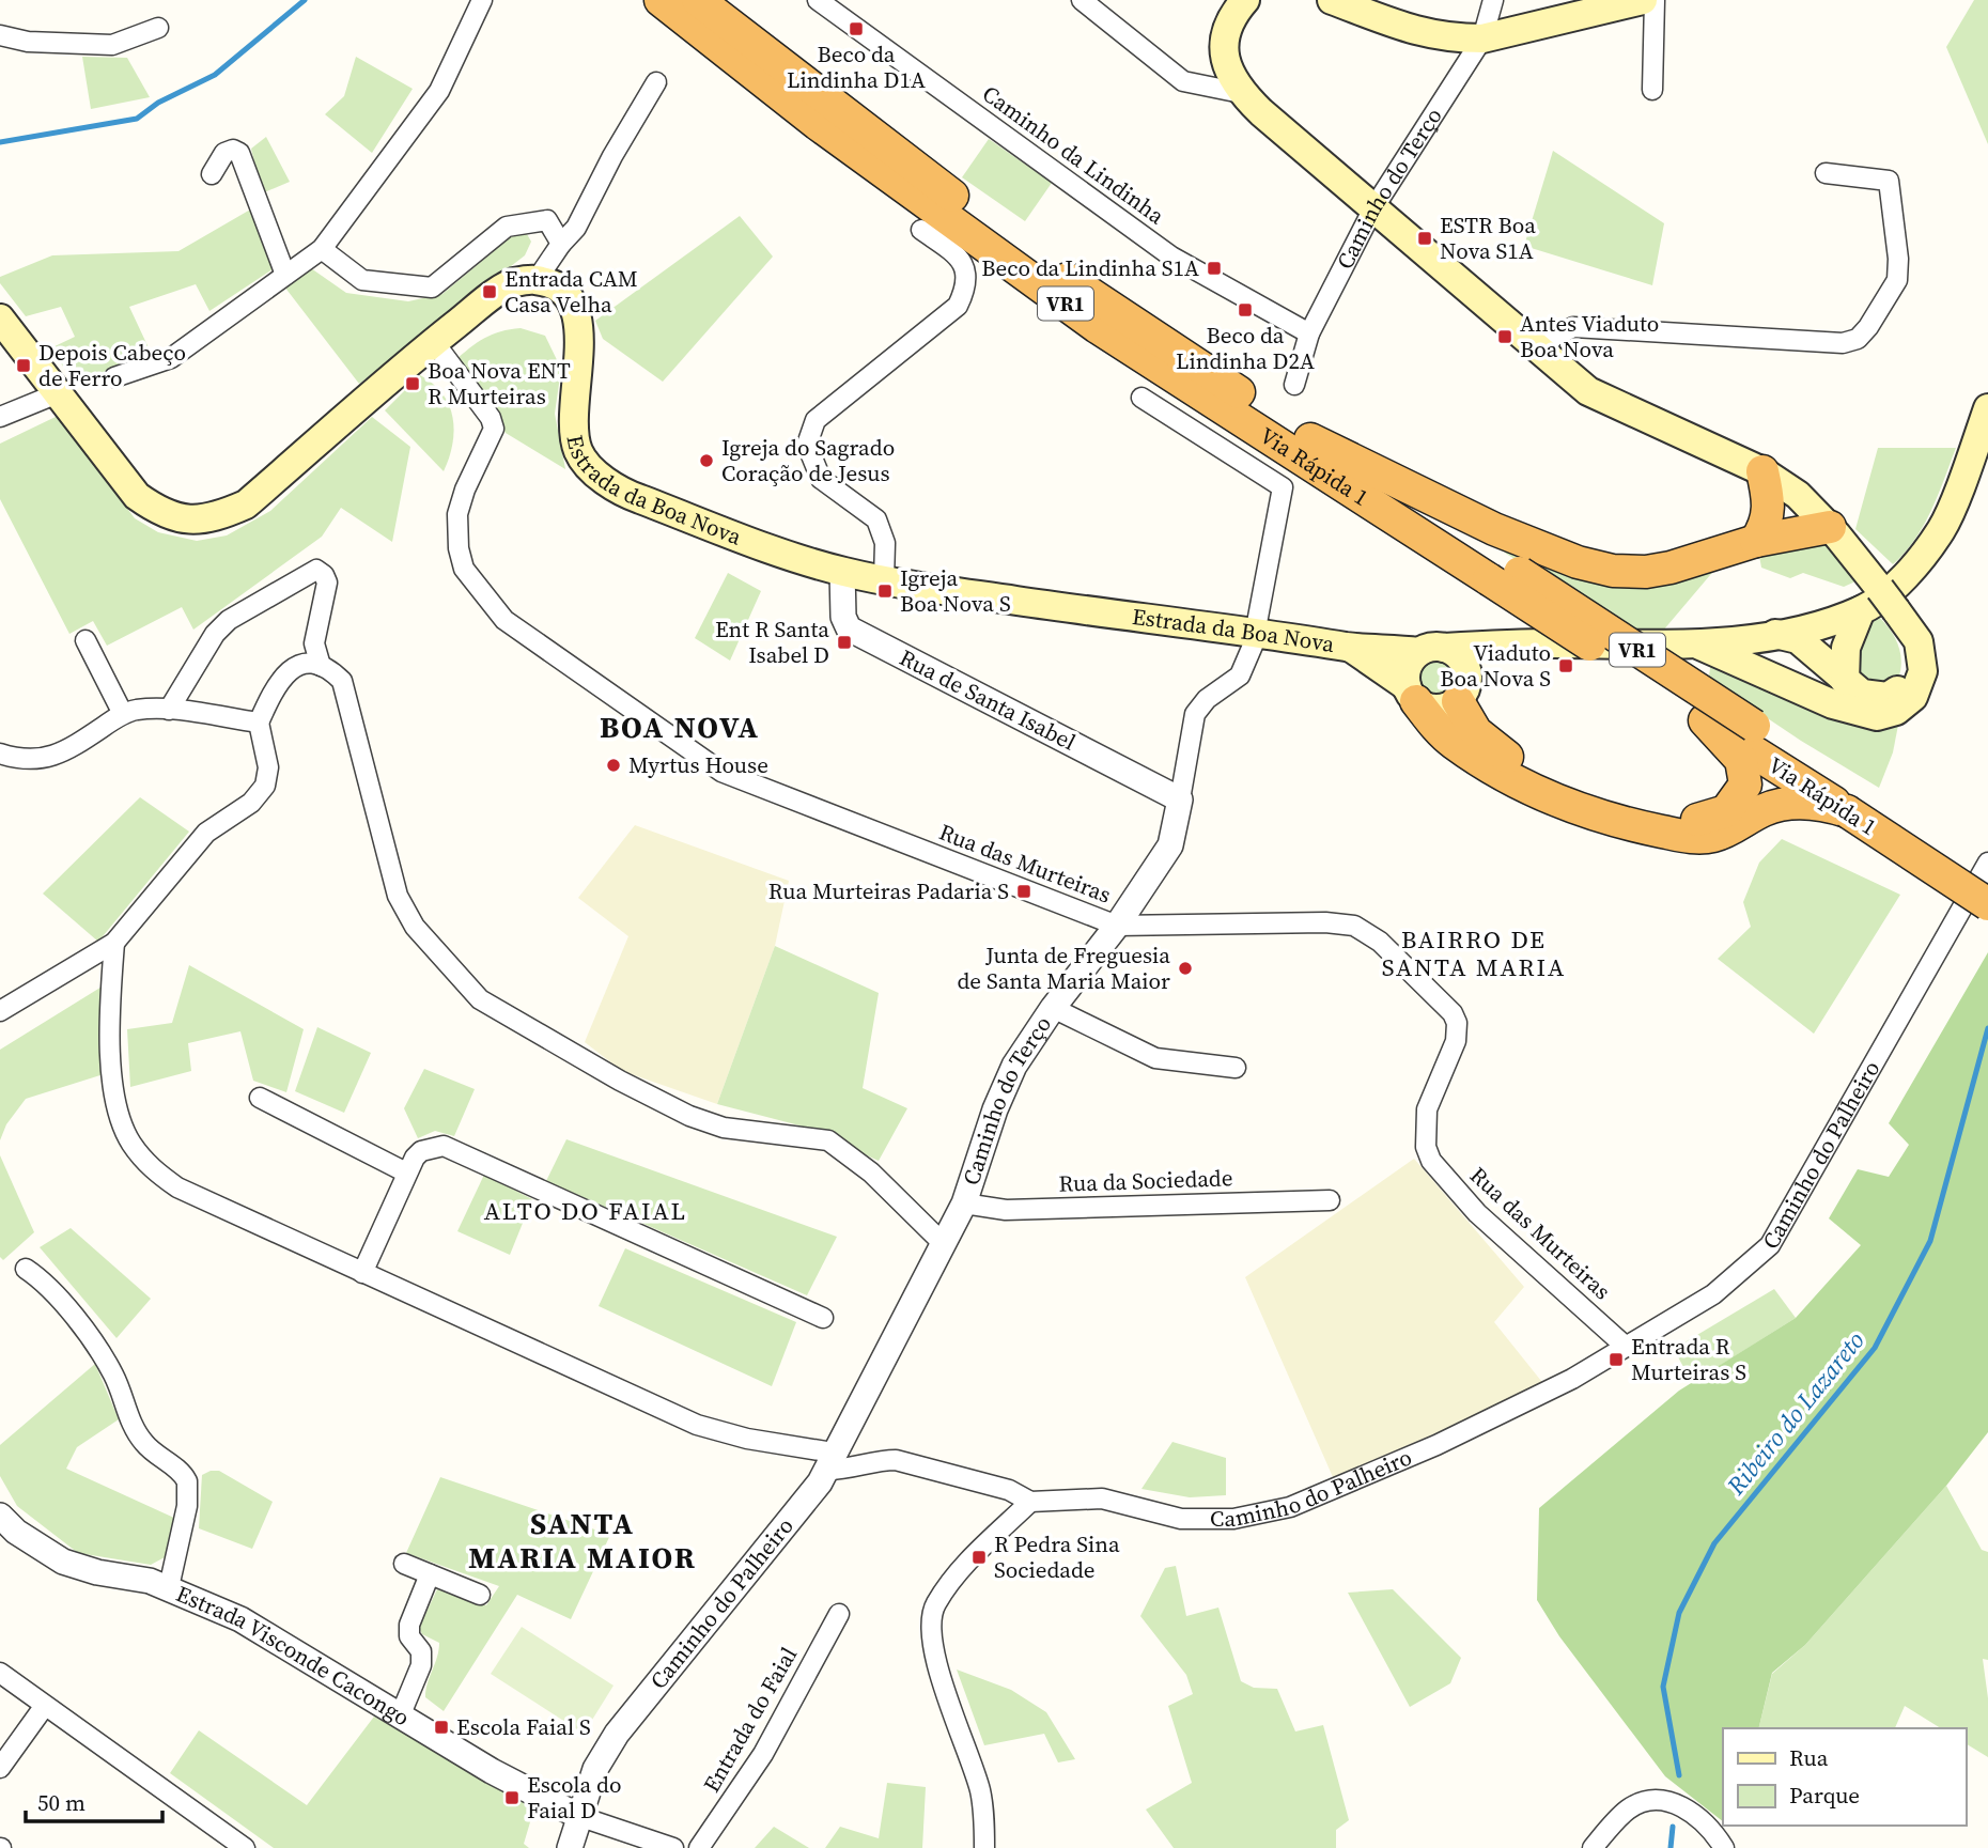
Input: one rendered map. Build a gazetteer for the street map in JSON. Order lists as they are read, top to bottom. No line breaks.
{"streets":{"highway":["VR1","Via Rápida 1"],"main road":["Estrada da Boa Nova"],"street":["Caminho da Lindinha","Caminho do Terço","Rua de Santa Isabel","Rua das Murteiras","Caminho do Palheiro","Rua da Sociedade","Estrada Visconde Cacongo","Entrada do Faial"]},"crossings":[["Caminho da Lindinha","Caminho do Terço"],["Caminho do Terço","Estrada da Boa Nova"],["Caminho do Terço","Rua de Santa Isabel"],["Caminho do Terço","Rua das Murteiras"],["Caminho do Terço","Caminho do Palheiro"],["Caminho do Terço","Rua da Sociedade"],["Estrada da Boa Nova","Rua de Santa Isabel"],["Rua das Murteiras","Caminho do Palheiro"],["Caminho do Palheiro","Estrada Visconde Cacongo"]],"districts":["BOA NOVA","BAIRRO DE SANTA MARIA","ALTO DO FAIAL","SANTA MARIA MAIOR"],"water":["Ribeiro do Lazareto"],"places":{"transit":["Beco da Lindinha D1A","ESTR Boa Nova S1A","Beco da Lindinha S1A","Entrada CAM Casa Velha","Beco da Lindinha D2A","Antes Viaduto Boa Nova","Depois Cabeço de Ferro","Boa Nova ENT R Murteiras","Igreja Boa Nova S","Ent R Santa Isabel D","Viaduto Boa Nova S","Rua Murteiras Padaria S","Entrada R Murteiras S","R Pedra Sina Sociedade","Escola Faial S","Escola do Faial D"],"other":["Igreja do Sagrado Coração de Jesus","Myrtus House","Junta de Freguesia de Santa Maria Maior"]},"legend":["Rua","Parque"],"scale_bar":"50 m"}
